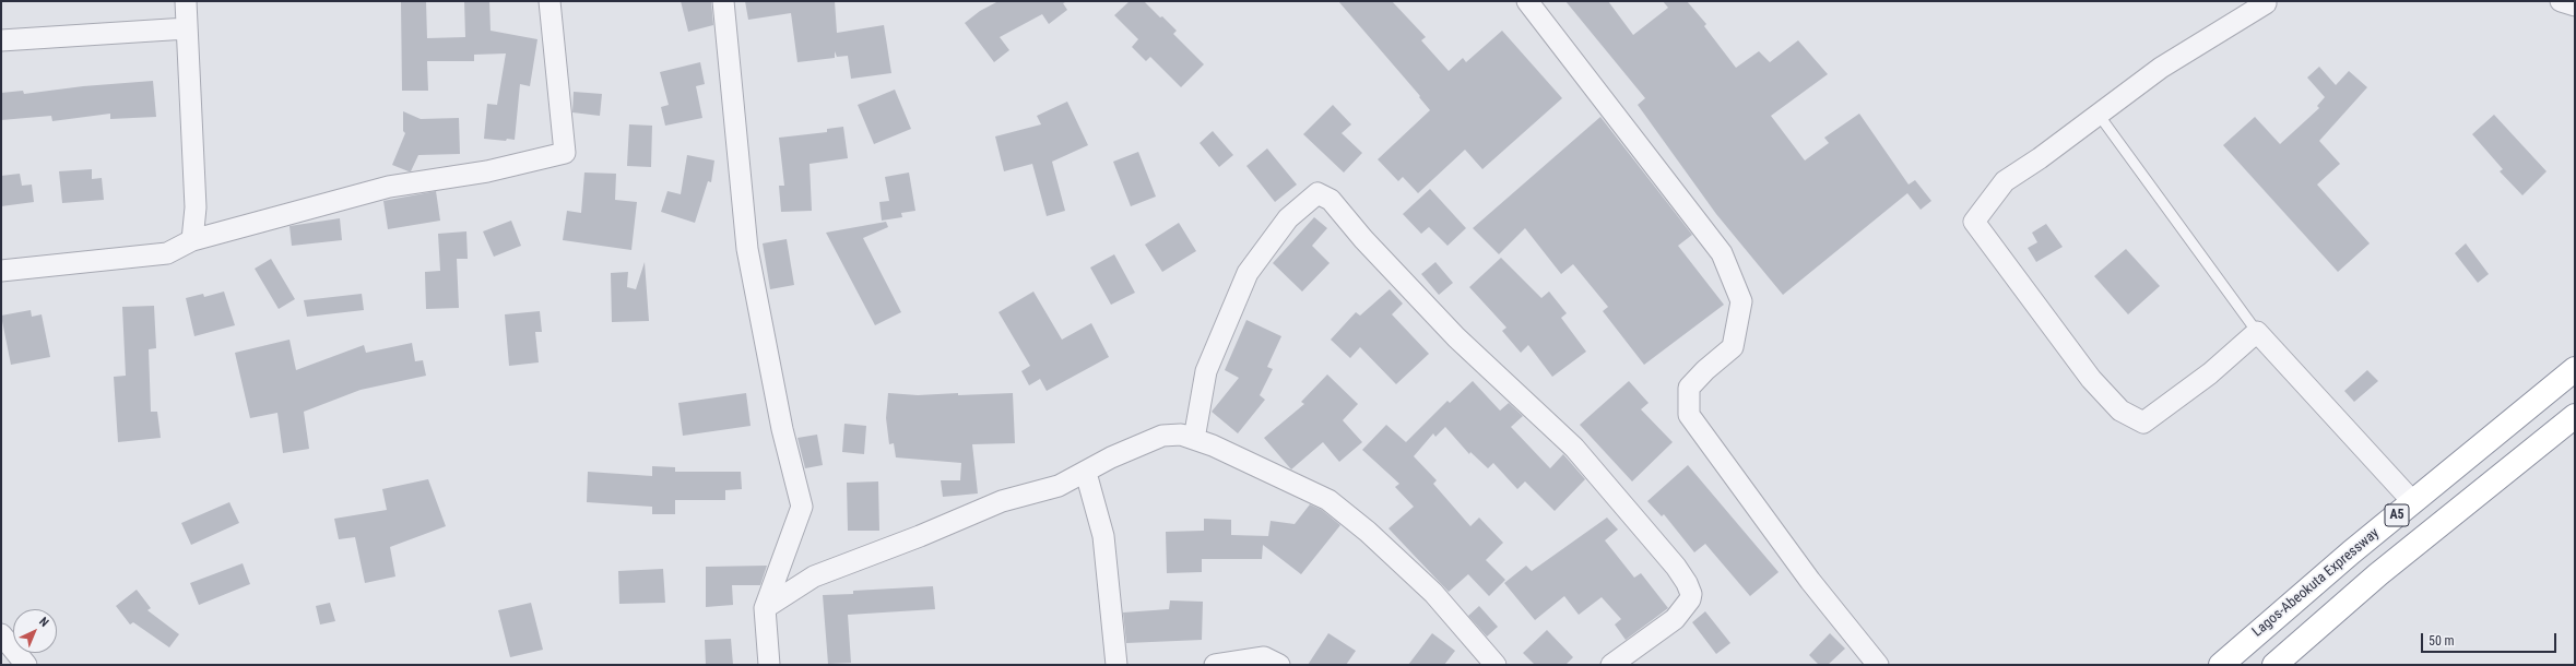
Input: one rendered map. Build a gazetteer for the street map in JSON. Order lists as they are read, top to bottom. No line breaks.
{"streets":{"highway":["A5","Lagos-Abeokuta Expressway"]},"scale_bar":"50 m","north":"top right"}
